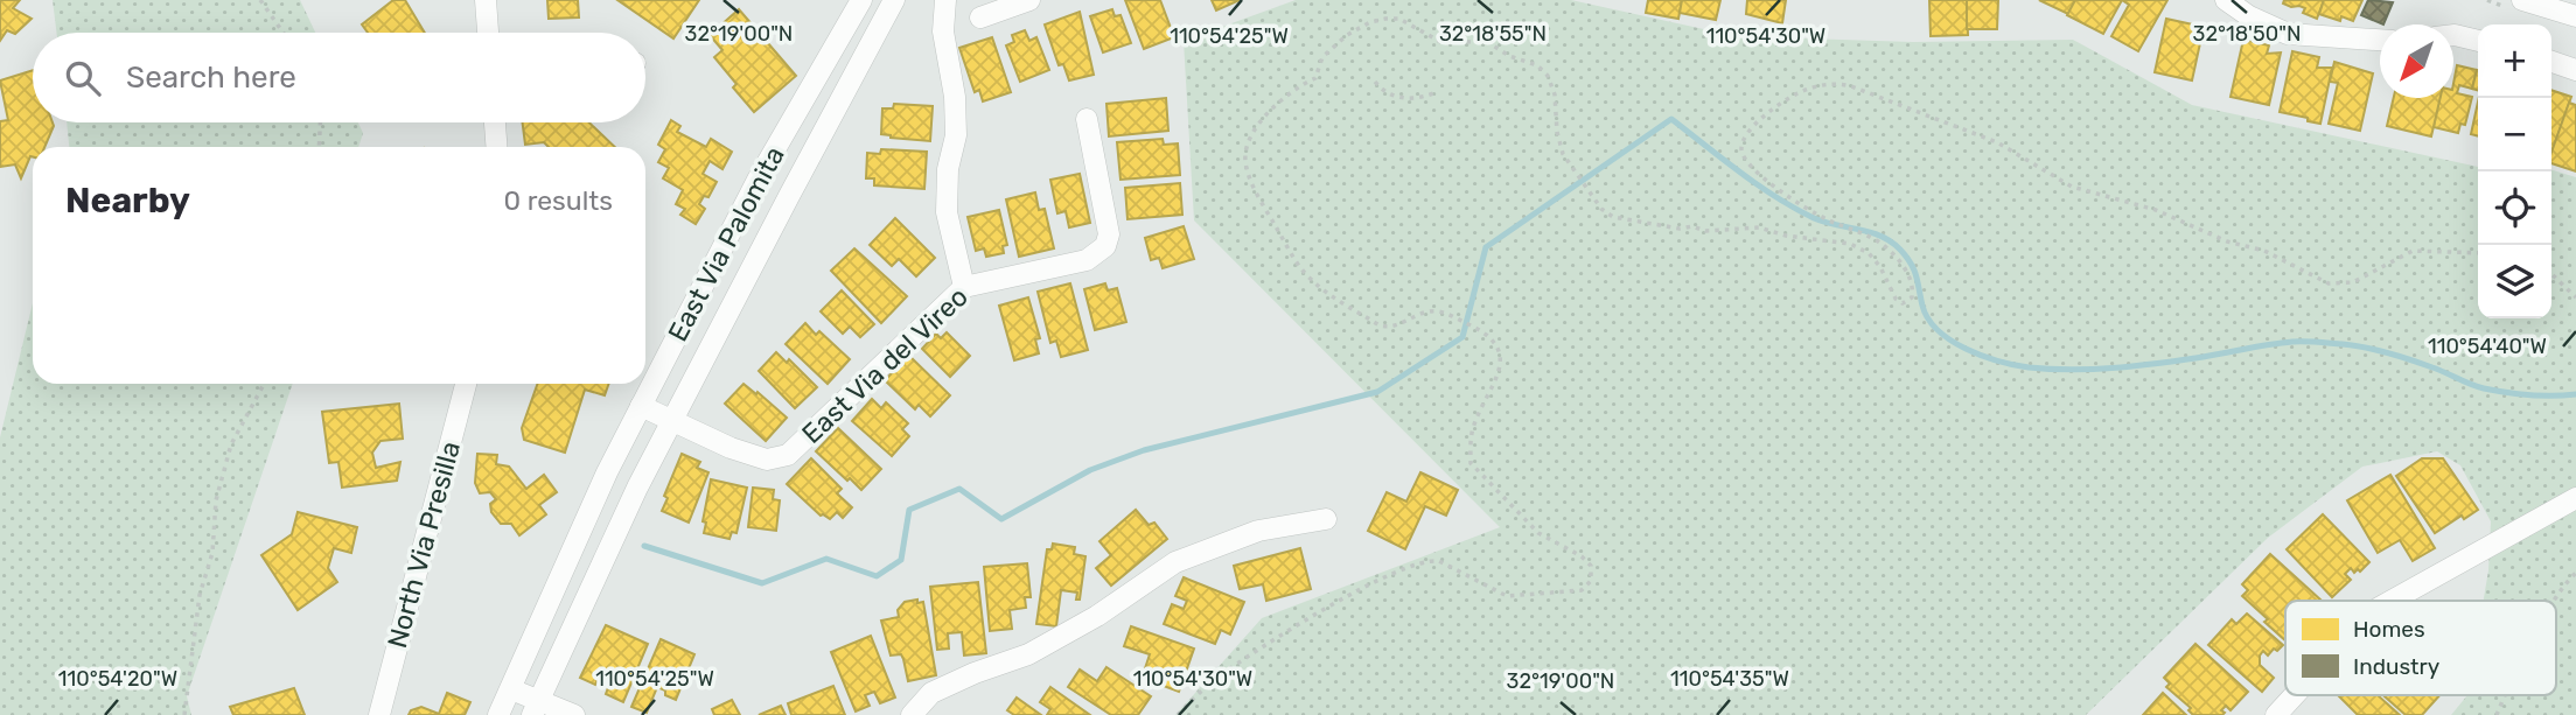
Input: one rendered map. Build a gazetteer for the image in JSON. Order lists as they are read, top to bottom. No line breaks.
{"streets":{"street":["East Via Palomita","East Via del Vireo","North Via Presilla"]},"crossings":[["East Via Palomita","East Via del Vireo"]],"legend":["Homes","Industry"],"north":"bottom left","page":{"map_buttons":["+","−"],"search":"Search here","heading":["Nearby","0 results"]},"coordinates":["32°19'00\"N","32°18'55\"N","32°18'50\"N","110°54'25\"W","110°54'30\"W","110°54'40\"W","110°54'20\"W","110°54'35\"W"]}
